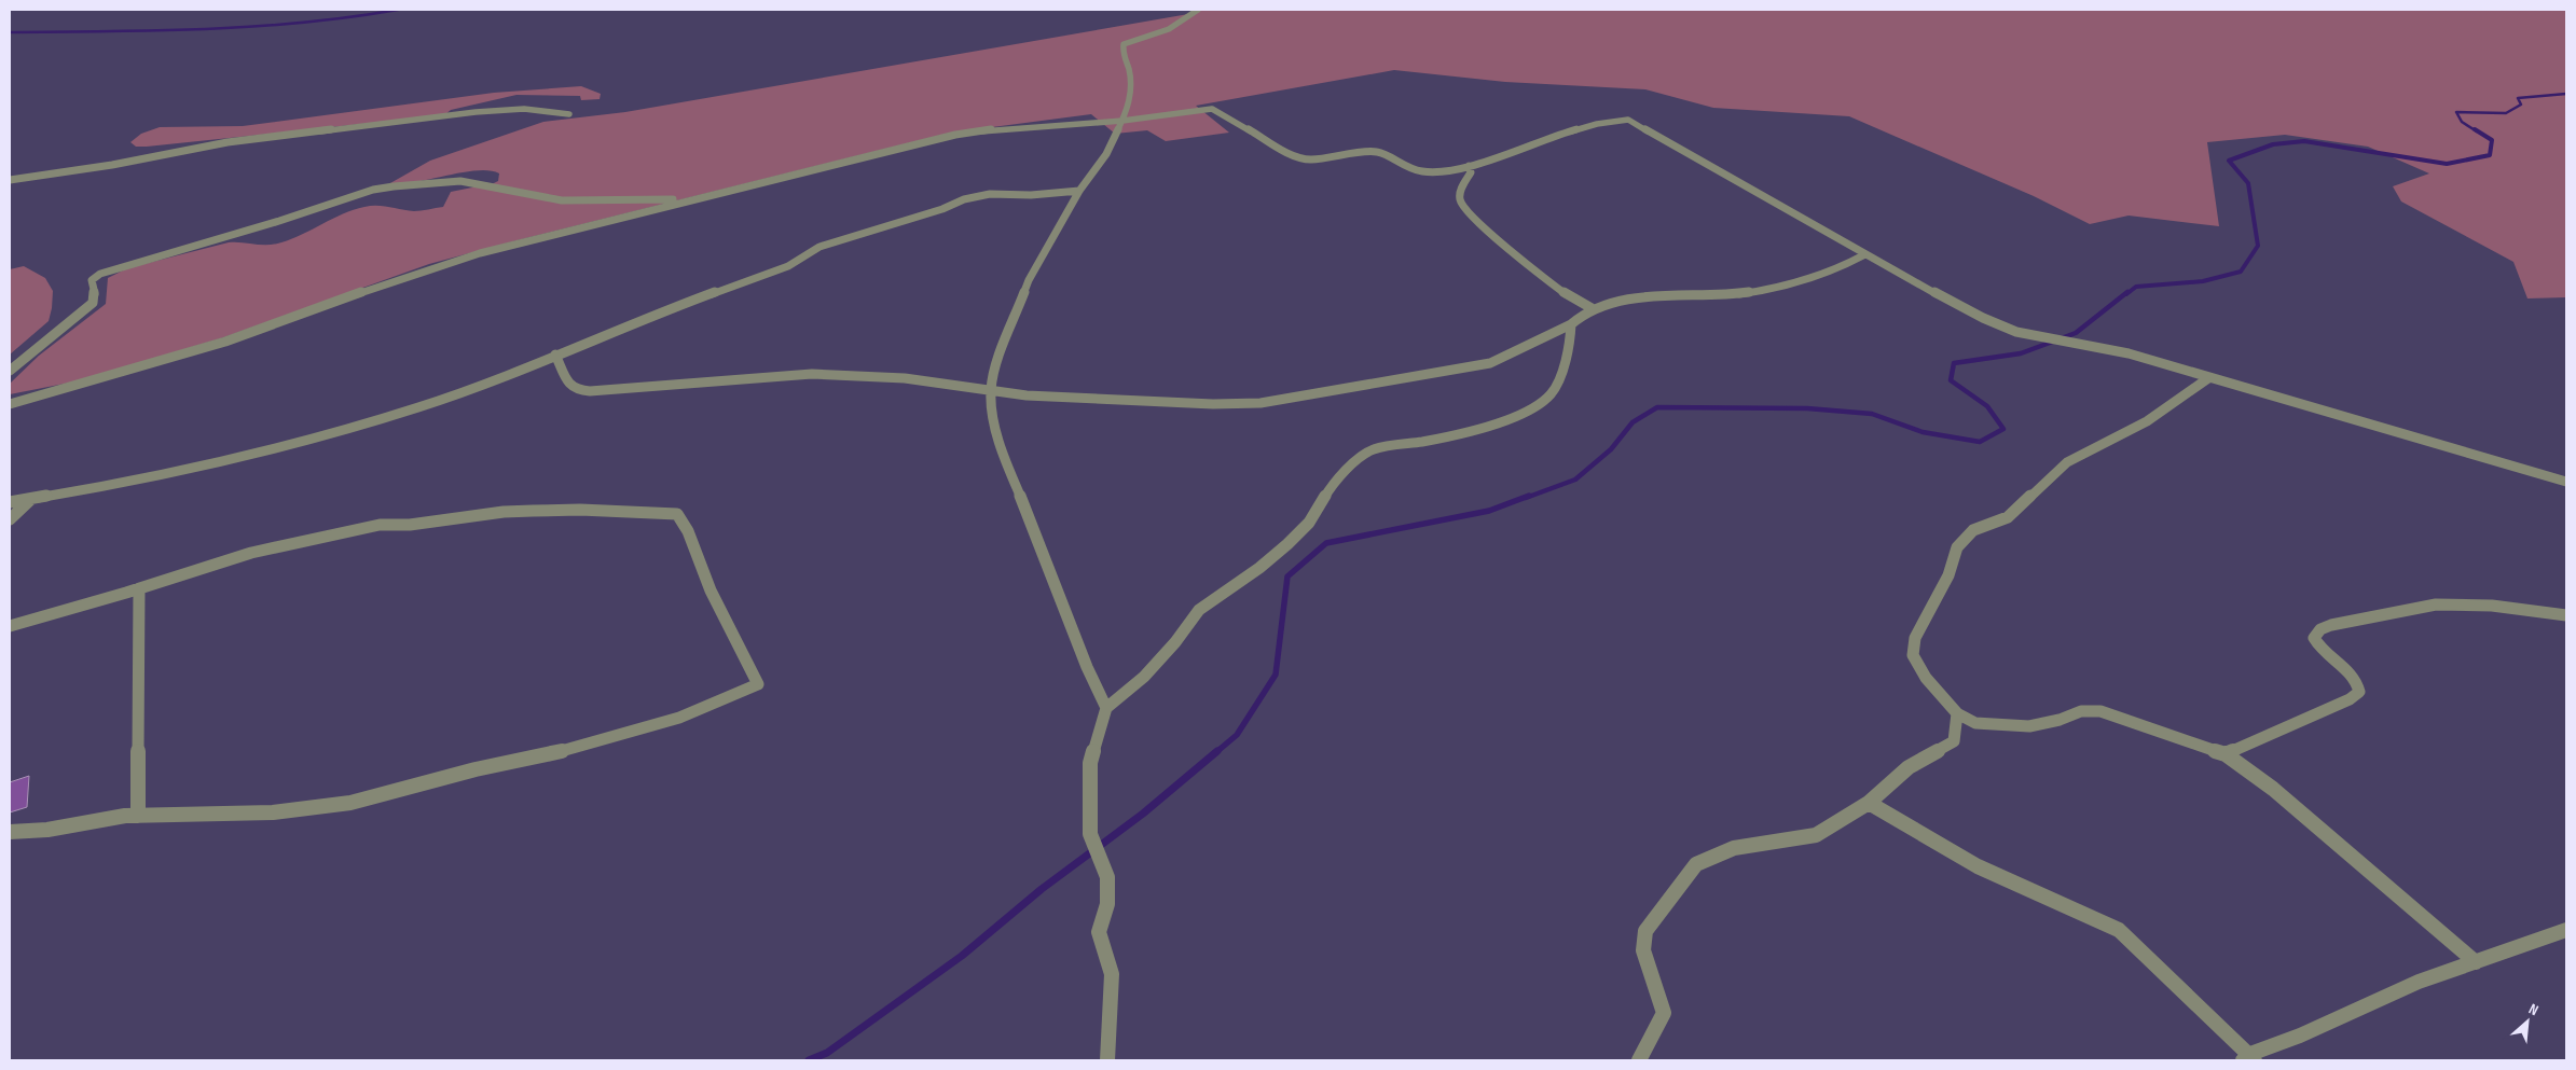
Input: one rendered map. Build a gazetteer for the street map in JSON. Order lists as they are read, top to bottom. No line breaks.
{"north":"top right"}
